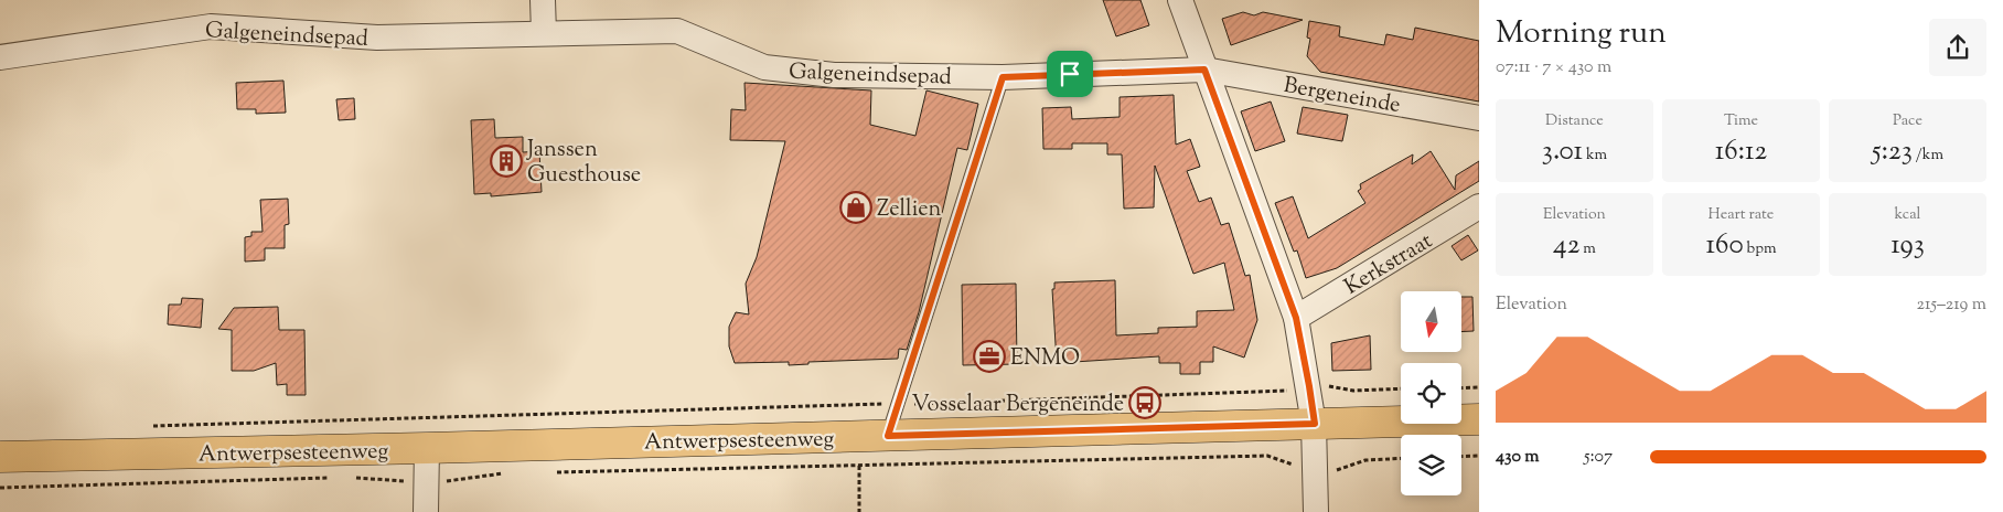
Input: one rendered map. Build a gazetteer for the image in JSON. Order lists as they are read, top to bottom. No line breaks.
{"streets":{"main road":["Antwerpsesteenweg"],"street":["Galgeneindsepad","Bergeneinde","Kerkstraat"]},"crossings":[["Galgeneindsepad","Bergeneinde"]],"places":{"building":["Janssen Guesthouse"],"shop":["Zellien"],"office":["ENMO"],"bus stop":["Vosselaar Bergeneinde"]},"north":"bottom","page":{"heading":["Morning run","07:11 · 7 × 430 m"],"stats":[["Distance","3.01 km"],["Time","16:12"],["Pace","5:23 /km"],["Elevation","42 m"],["Heart rate","160 bpm"],["kcal","193"]],"chart":["Elevation","215–219 m"],"list":[{"name":"430 m","note":"5:07"}]}}
